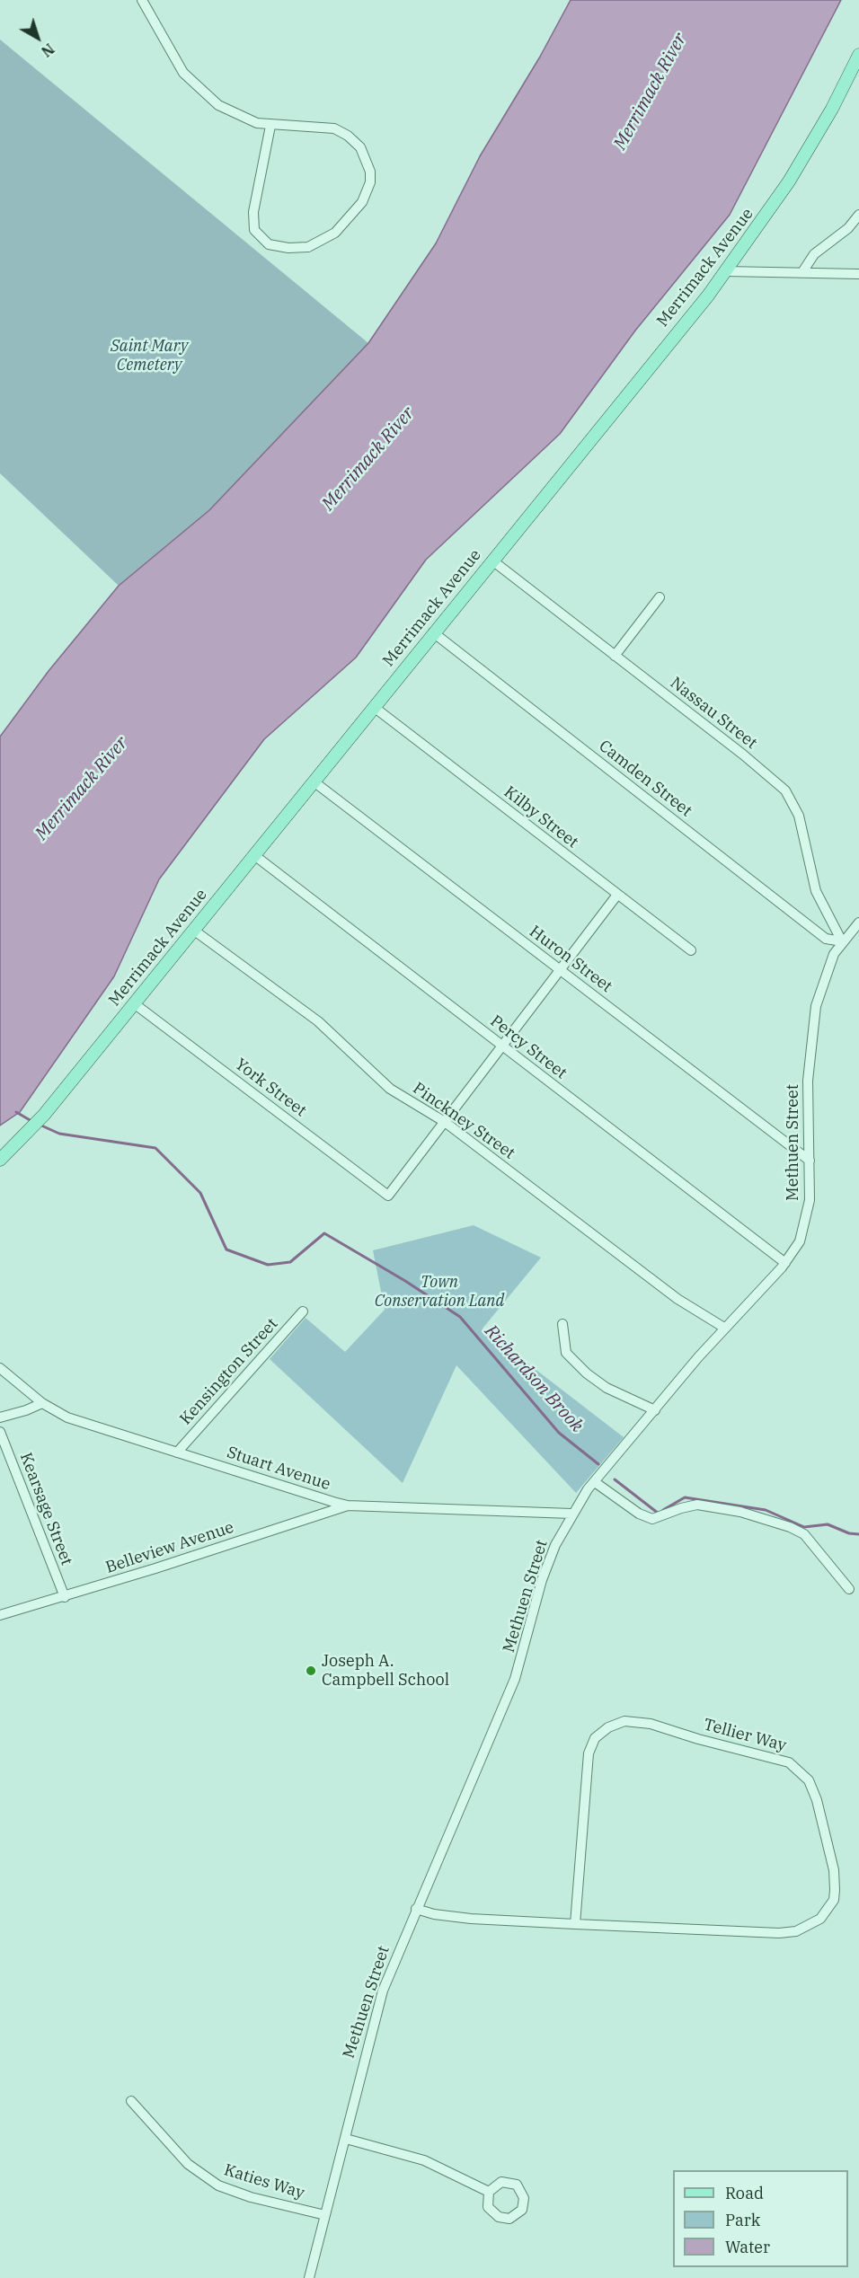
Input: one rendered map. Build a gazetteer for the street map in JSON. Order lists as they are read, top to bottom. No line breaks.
{"streets":{"main road":["Merrimack Avenue"],"street":["Nassau Street","Camden Street","Kilby Street","Huron Street","Percy Street","York Street","Pinckney Street","Methuen Street","Kensington Street","Stuart Avenue","Kearsage Street","Belleview Avenue","Tellier Way","Katies Way"]},"crossings":[["Merrimack Avenue","Nassau Street"],["Merrimack Avenue","Camden Street"],["Merrimack Avenue","Kilby Street"],["Merrimack Avenue","Huron Street"],["Merrimack Avenue","Percy Street"],["Merrimack Avenue","York Street"],["Merrimack Avenue","Pinckney Street"],["Nassau Street","Camden Street"],["Nassau Street","Methuen Street"],["Camden Street","Methuen Street"],["Huron Street","Methuen Street"],["Percy Street","Methuen Street"],["York Street","Pinckney Street"],["Pinckney Street","Methuen Street"],["Methuen Street","Stuart Avenue"],["Methuen Street","Tellier Way"],["Methuen Street","Katies Way"],["Kensington Street","Stuart Avenue"],["Stuart Avenue","Belleview Avenue"],["Kearsage Street","Belleview Avenue"]],"water":["Merrimack River","Richardson Brook"],"parks":["Saint Mary Cemetery","Town Conservation Land"],"places":["Joseph A. Campbell School"],"legend":["Road","Park","Water"],"north":"bottom right"}
